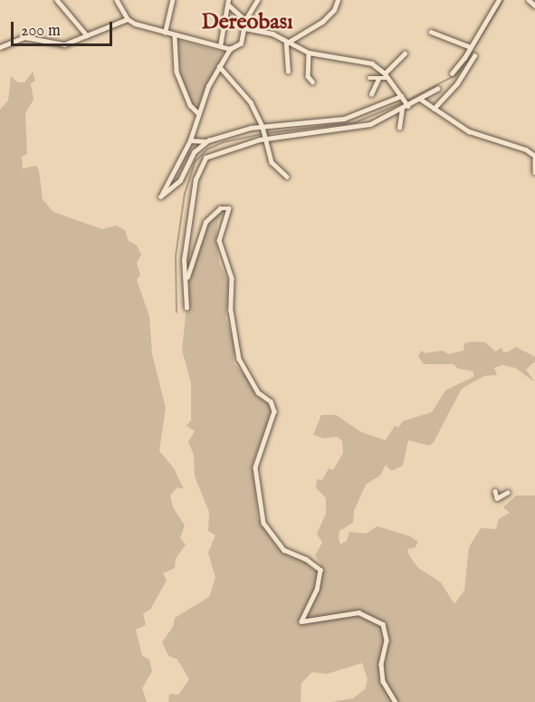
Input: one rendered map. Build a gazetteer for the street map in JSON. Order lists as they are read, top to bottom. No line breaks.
{"districts":["Dereobası"],"scale_bar":"200 m"}
